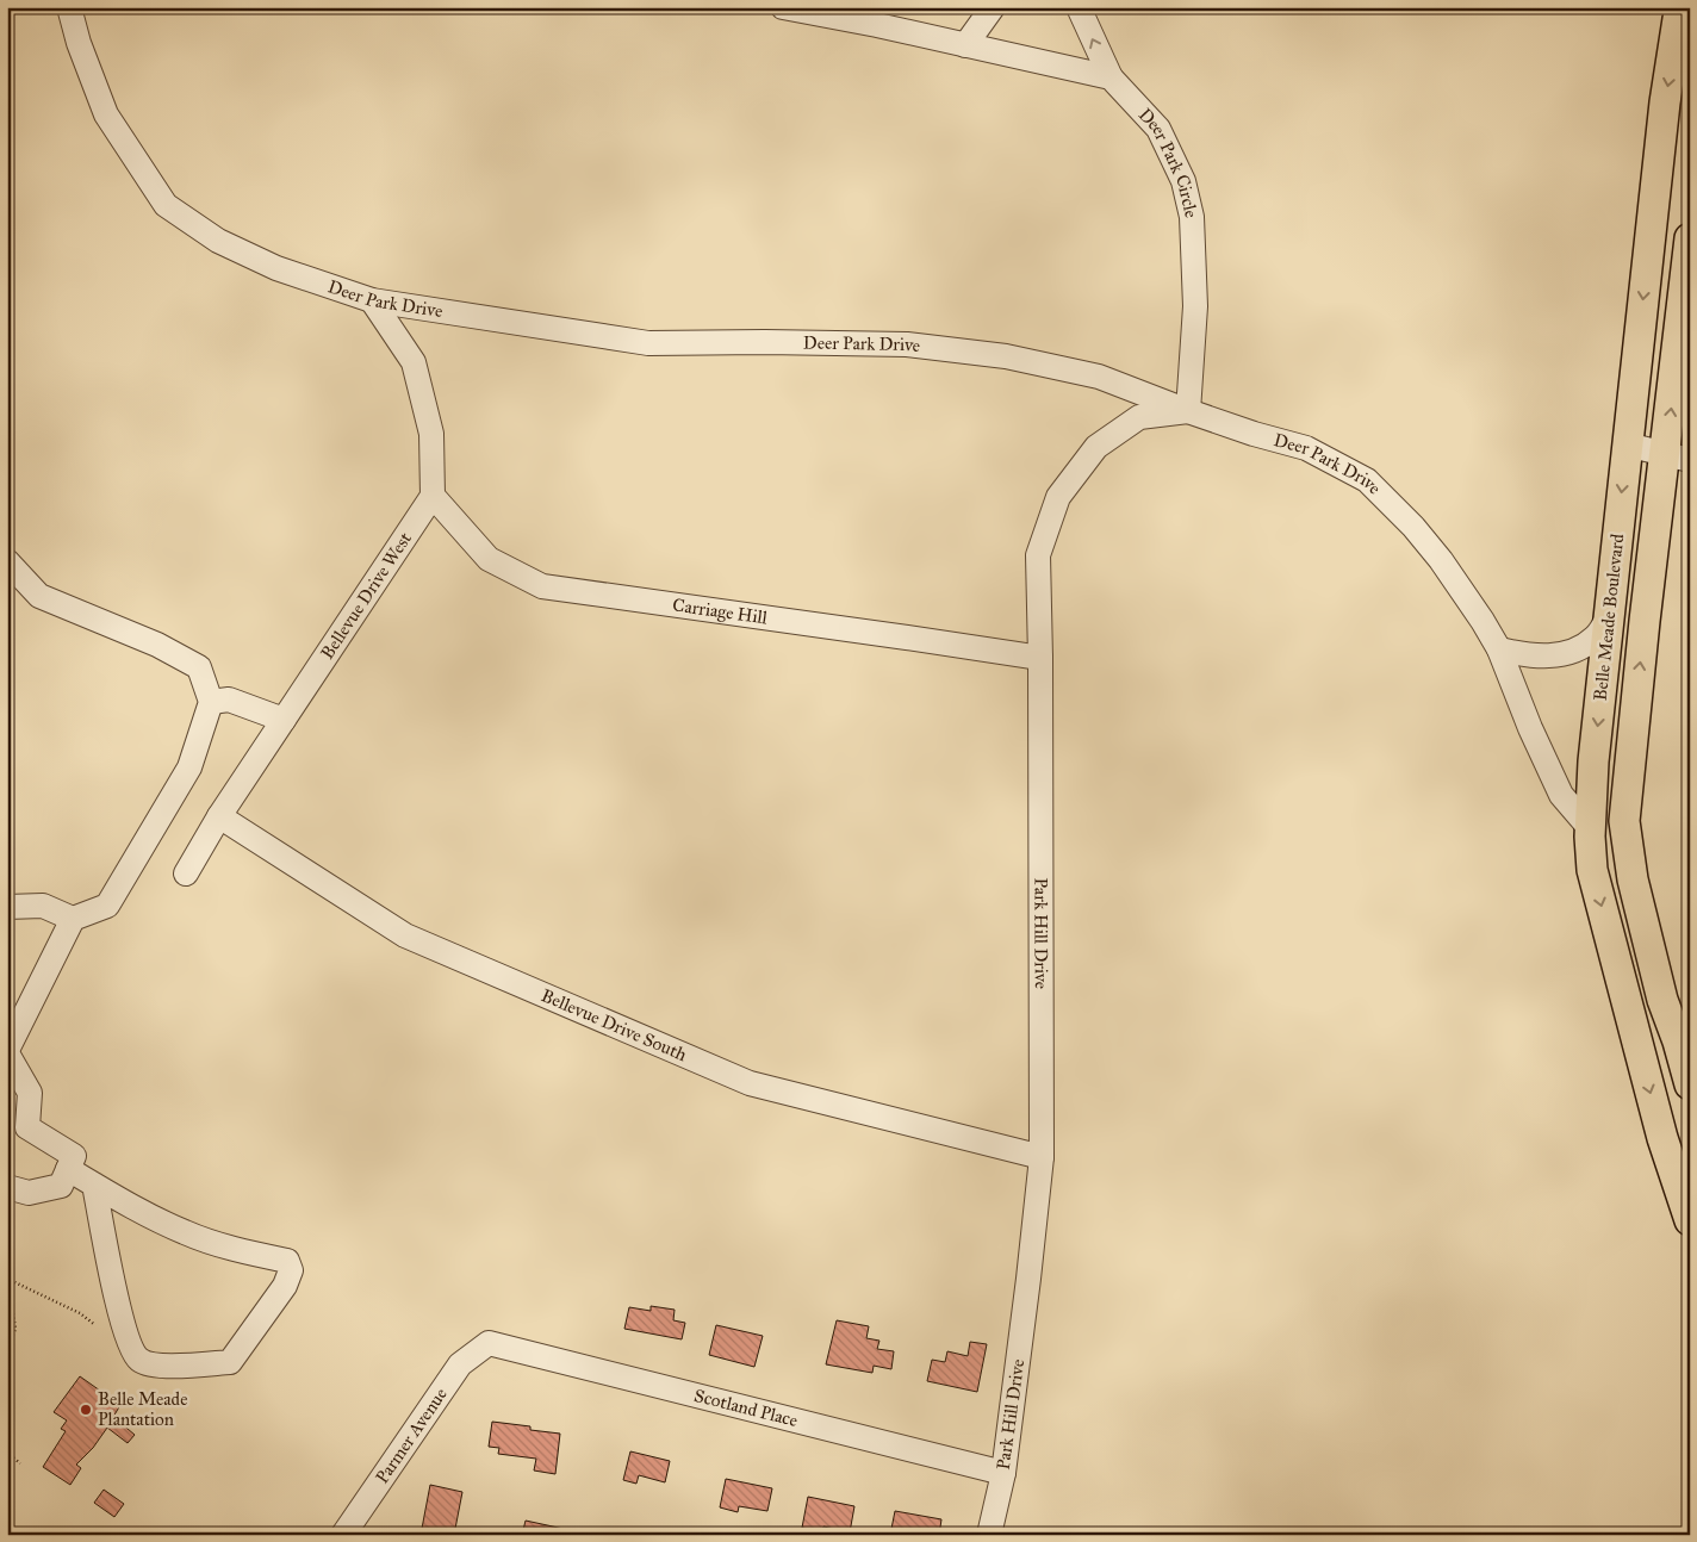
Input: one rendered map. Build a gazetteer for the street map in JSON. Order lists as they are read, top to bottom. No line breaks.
{"streets":{"main road":["Belle Meade Boulevard"],"street":["Deer Park Circle","Deer Park Drive","Bellevue Drive West","Carriage Hill","Park Hill Drive","Bellevue Drive South","Scotland Place","Parmer Avenue"]},"crossings":[["Deer Park Circle","Deer Park Drive"],["Deer Park Circle","Park Hill Drive"],["Deer Park Drive","Belle Meade Boulevard"],["Deer Park Drive","Park Hill Drive"],["Bellevue Drive West","Carriage Hill"],["Bellevue Drive West","Bellevue Drive South"],["Carriage Hill","Park Hill Drive"],["Park Hill Drive","Bellevue Drive South"],["Park Hill Drive","Scotland Place"],["Scotland Place","Parmer Avenue"]],"places":["Belle Meade Plantation"]}
